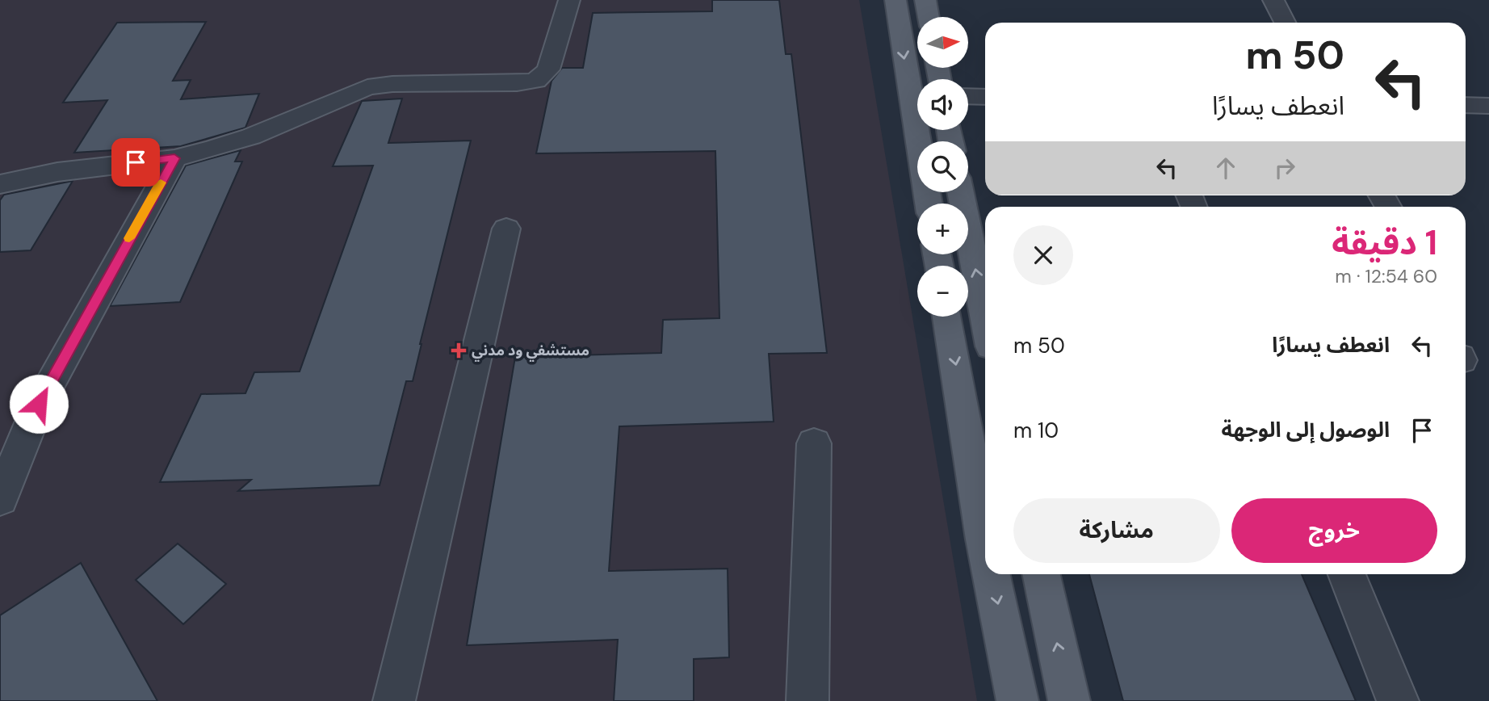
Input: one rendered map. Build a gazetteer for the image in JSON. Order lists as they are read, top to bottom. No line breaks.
{"places":{"health":["مستشفي ود مدني"]},"north":"right","page":{"map_buttons":["+","−"],"turn":["50 m","انعطف يسارًا"],"heading":["1 دقيقة","60 m · 12:54"],"list":[{"name":"انعطف يسارًا","value":"50 m"},{"name":"الوصول إلى الوجهة","value":"10 m"}],"buttons":["خروج","مشاركة"]}}
